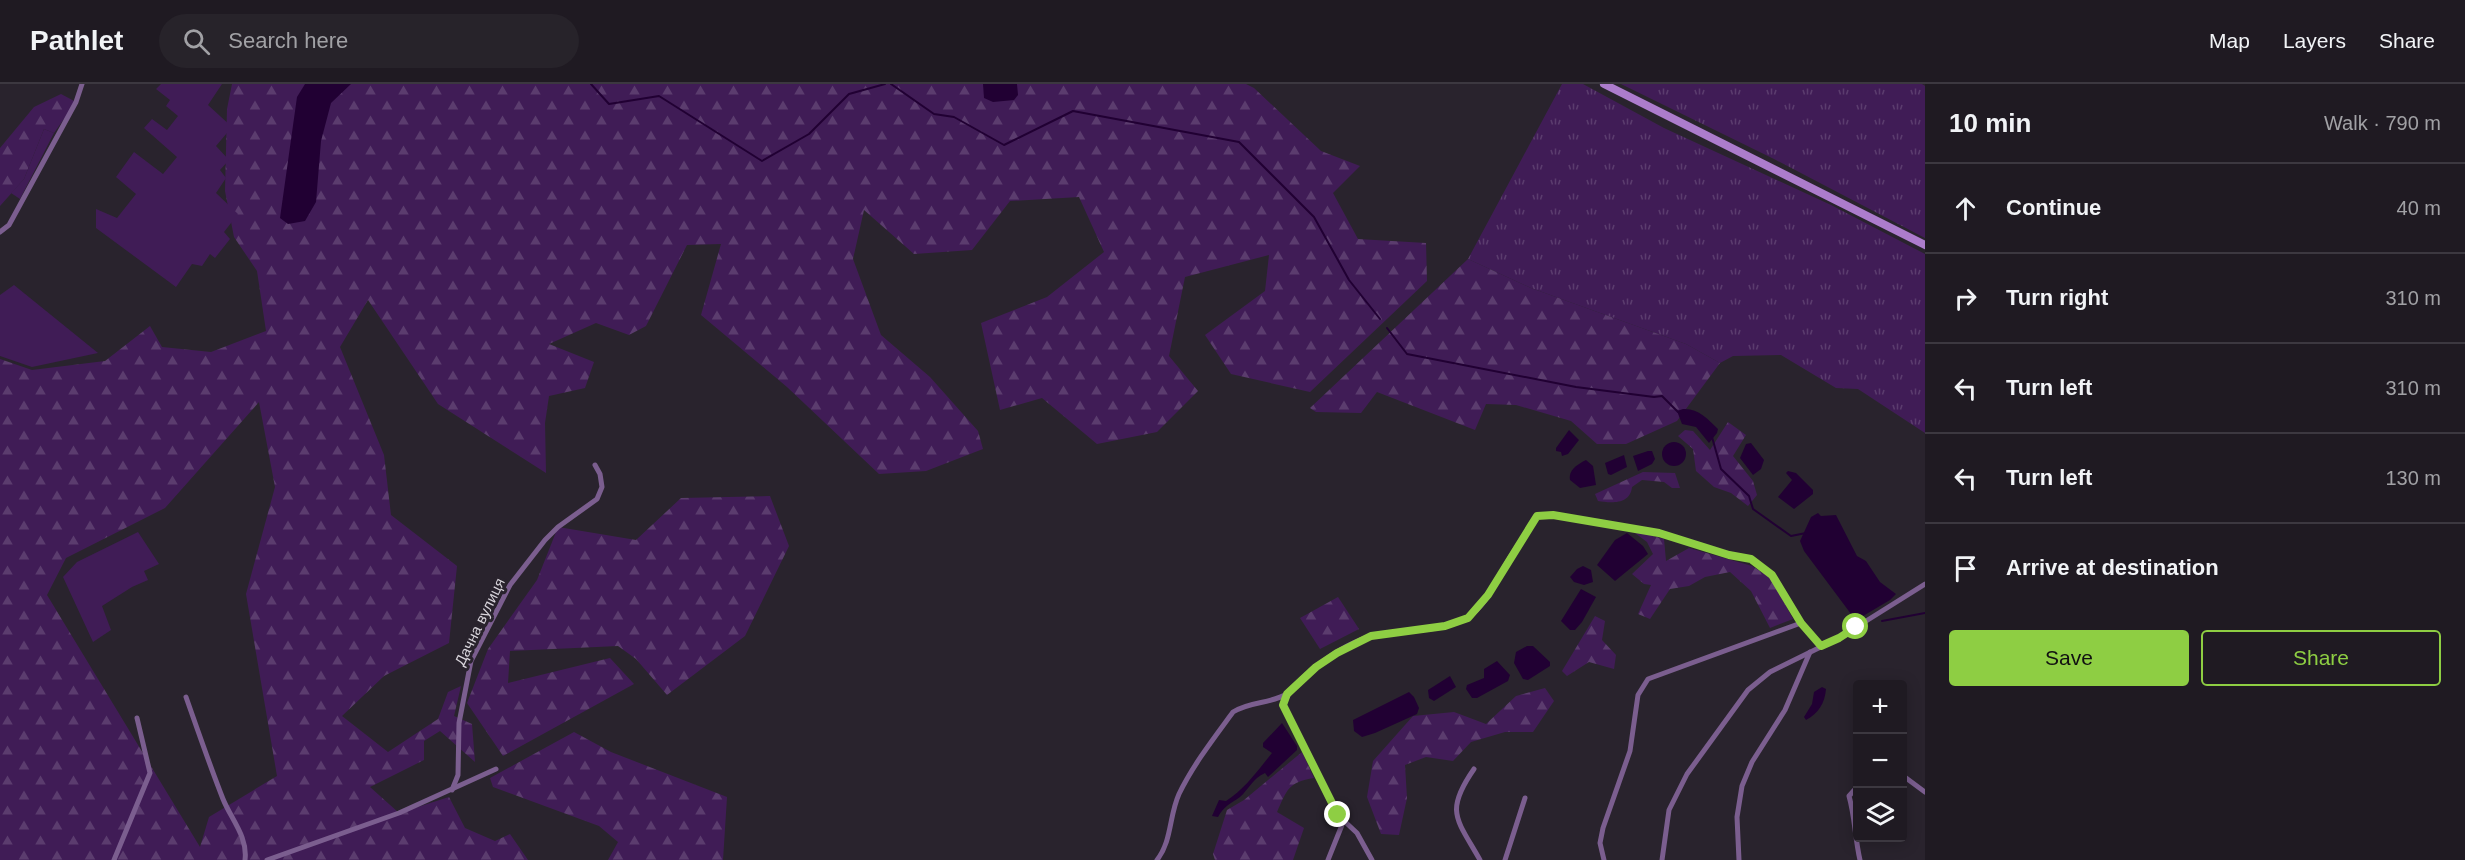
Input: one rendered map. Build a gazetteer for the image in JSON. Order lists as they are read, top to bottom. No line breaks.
{"streets":{"street":["Дачна вулиця"]},"page":{"header":"Pathlet","search":"Search here","nav":["Map","Layers","Share"],"heading":["10 min","Walk · 790 m"],"list":[["Continue","40 m"],["Turn right","310 m"],["Turn left","310 m"],["Turn left","130 m"],"Arrive at destination"],"buttons":["Save","Share"],"map_buttons":["+","−"]}}
